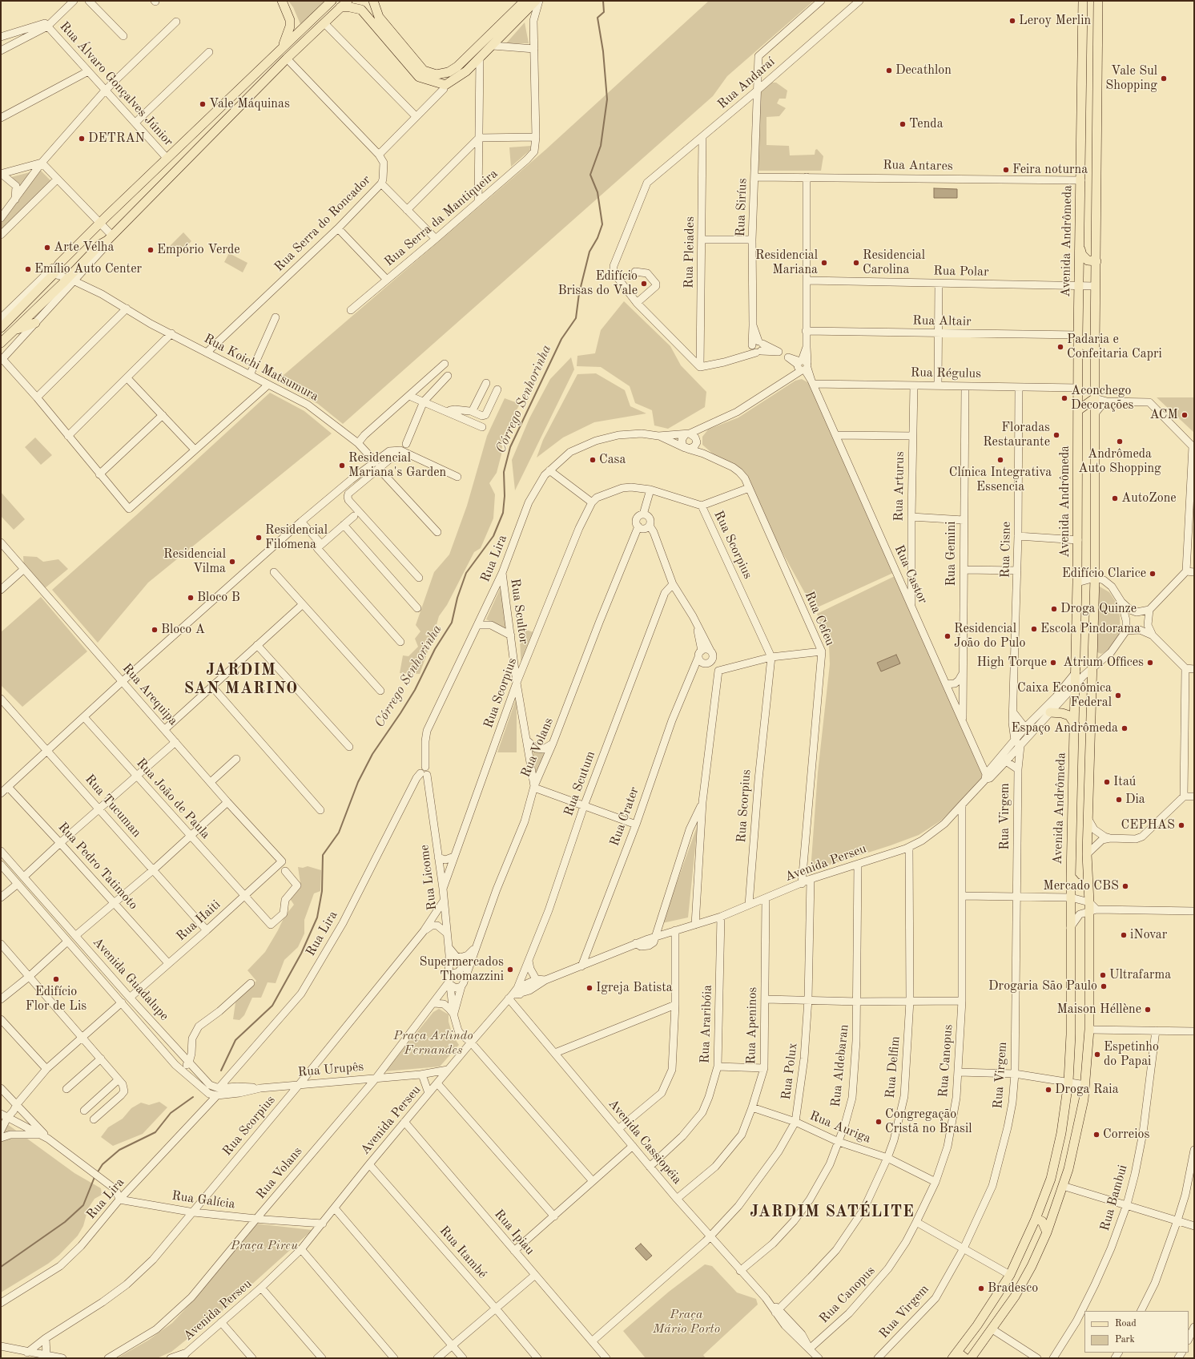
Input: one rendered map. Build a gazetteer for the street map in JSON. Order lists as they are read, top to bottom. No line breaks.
{"streets":{"main road":["Avenida Andrômeda"],"street":["Rua Andaraí","Rua Álvaro Gonçalves Júnior","Rua Antares","Rua Siríus","Rua Serra da Mantiqueira","Rua Serra do Roncador","Rua Pleiades","Rua Polar","Rua Altair","Rua Koichi Matsumura","Rua Régulus","Rua Arturus","Rua Scorpius","Rua Cisne","Rua Gemini","Rua Lira","Rua Castor","Rua Scultor","Rua Cefeu","Rua Arequipa","Rua Volans","Rua Scutum","Rua João de Paula","Rua Tucuman","Rua Crater","Rua Virgem","Avenida Perseu","Rua Pedro Tatimoto","Rua Licome","Rua Haiti","Avenida Guadalupe","Rua Araribóia","Rua Apeninos","Rua Canopus","Rua Aldebaran","Rua Delfim","Rua Urupês","Rua Polux","Rua Auriga","Avenida Cassiopéia","Rua Bambui","Rua Galícia","Rua Ipiau","Rua Itambé"]},"crossings":[["Rua Andaraí","Rua Siríus"],["Rua Andaraí","Rua Pleiades"],["Rua Antares","Rua Siríus"],["Rua Antares","Avenida Andrômeda"],["Rua Serra do Roncador","Rua Koichi Matsumura"],["Avenida Andrômeda","Rua Polar"],["Avenida Andrômeda","Rua Altair"],["Avenida Andrômeda","Rua Régulus"],["Avenida Andrômeda","Avenida Perseu"],["Rua Régulus","Rua Arturus"],["Rua Régulus","Rua Cisne"],["Rua Régulus","Rua Gemini"],["Rua Régulus","Rua Castor"],["Rua Arturus","Rua Castor"],["Rua Scorpius","Rua Scultor"],["Rua Scorpius","Avenida Perseu"],["Rua Scorpius","Rua Licome"],["Rua Scorpius","Rua Urupês"],["Rua Scorpius","Rua Galícia"],["Rua Cisne","Avenida Perseu"],["Rua Gemini","Rua Castor"],["Rua Lira","Rua Scultor"],["Rua Lira","Rua Cefeu"],["Rua Lira","Rua Licome"],["Rua Lira","Avenida Guadalupe"],["Rua Lira","Rua Urupês"],["Rua Lira","Rua Galícia"],["Rua Castor","Avenida Perseu"],["Rua Scultor","Rua Volans"],["Rua Cefeu","Avenida Perseu"],["Rua Arequipa","Rua Haiti"],["Rua Volans","Rua Licome"],["Rua Volans","Rua Urupês"],["Rua Volans","Rua Galícia"],["Rua Scutum","Avenida Perseu"],["Rua Scutum","Avenida Cassiopéia"],["Rua João de Paula","Rua Haiti"],["Rua Tucuman","Rua Haiti"],["Rua Crater","Avenida Perseu"],["Rua Virgem","Avenida Perseu"],["Avenida Perseu","Rua Araribóia"],["Avenida Perseu","Rua Apeninos"],["Avenida Perseu","Rua Canopus"],["Avenida Perseu","Rua Aldebaran"],["Avenida Perseu","Rua Delfim"],["Avenida Perseu","Rua Urupês"],["Avenida Perseu","Rua Polux"],["Avenida Perseu","Avenida Cassiopéia"],["Avenida Perseu","Rua Galícia"],["Avenida Perseu","Rua Ipiau"],["Avenida Perseu","Rua Itambé"],["Rua Pedro Tatimoto","Rua Haiti"],["Rua Haiti","Avenida Guadalupe"],["Avenida Guadalupe","Rua Urupês"],["Rua Araribóia","Avenida Cassiopéia"],["Rua Apeninos","Rua Auriga"],["Rua Apeninos","Avenida Cassiopéia"],["Rua Canopus","Rua Auriga"],["Rua Canopus","Avenida Cassiopéia"],["Rua Aldebaran","Rua Auriga"],["Rua Aldebaran","Avenida Cassiopéia"],["Rua Delfim","Rua Auriga"],["Rua Delfim","Avenida Cassiopéia"],["Rua Polux","Rua Auriga"],["Rua Polux","Avenida Cassiopéia"],["Rua Polux","Rua Ipiau"]],"districts":["JARDIM SAN MARINO","JARDIM SATÉLITE"],"water":["Córrego Senhorinha"],"parks":["Praça Arlindo Fernandes","Praça Pireu","Praça Mário Porto"],"places":["Leroy Merlin","Decathlon","Vale Sul Shopping","Vale Máquinas","Tenda","DETRAN","Feira noturna","Arte Velha","Empório Verde","Residencial Mariana","Residencial Carolina","Emílio Auto Center","Edifício Brisas do Vale","Padaria e Confeitaria Capri","Aconchego Decorações","ACM","Floradas Restaurante","Andrômeda Auto Shopping","Casa","Clínica Integrativa Essencia","Residencial Mariana's Garden","AutoZone","Residencial Filomena","Residencial Vilma","Edifício Clarice","Bloco B","Droga Quinze","Escola Pindorama","Bloco A","Residencial João do Pulo","High Torque","Atrium Offices","Caixa Econômica Federal","Espaço Andrômeda","Itaú","Dia","CEPHAS","Mercado CBS","iNovar","Supermercados Thomazzini","Ultrafarma","Edifício Flor de Lis","Drogaria São Paulo","Igreja Batista","Maison Héllène","Espetinho do Papai","Droga Raia","Congregação Cristã no Brasil","Correios","Bradesco"],"legend":["Road","Park"]}
